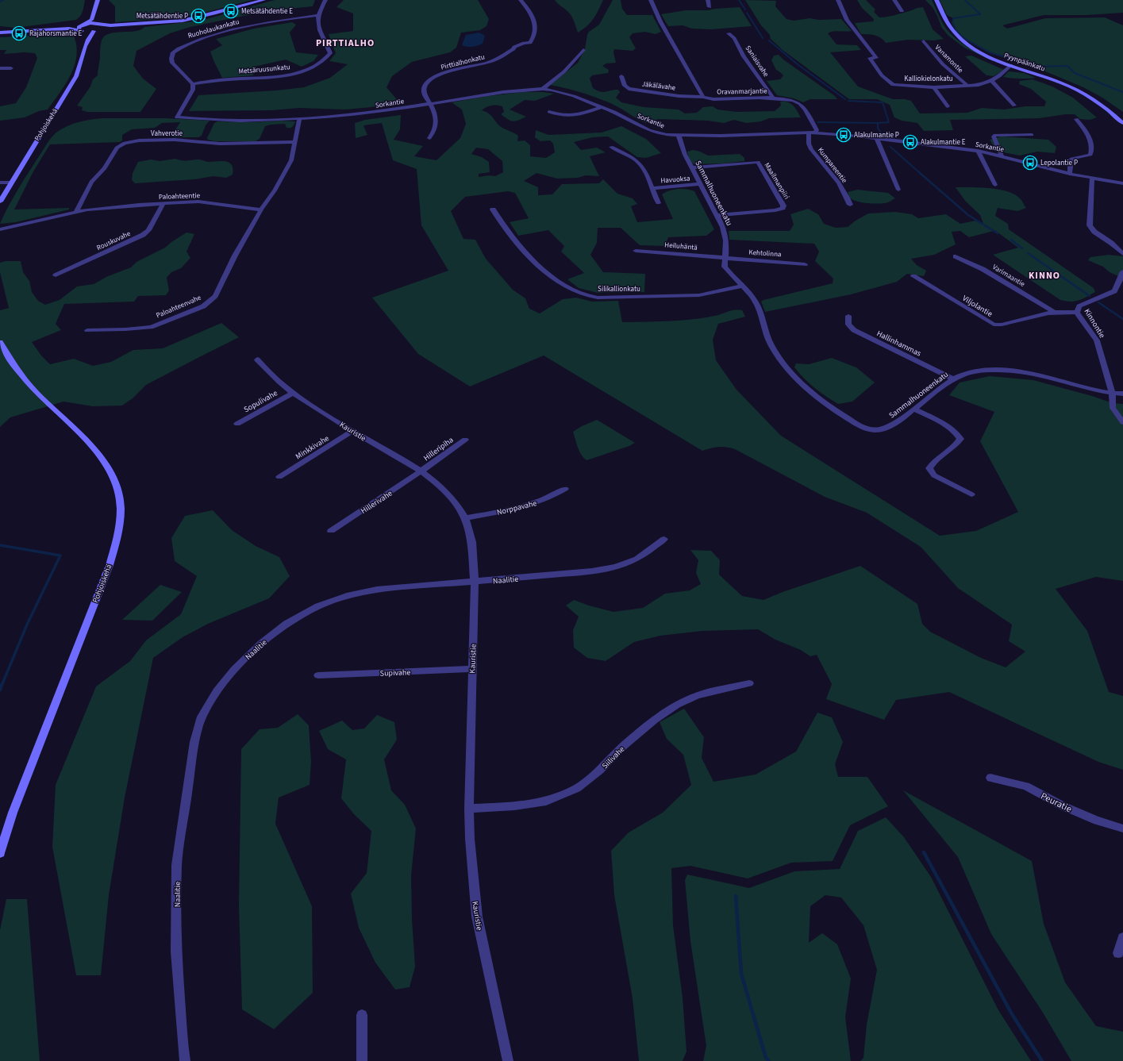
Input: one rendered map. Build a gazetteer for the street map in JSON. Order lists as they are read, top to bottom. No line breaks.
{"streets":{"main road":["Pyynpäänkatu","Pohjoiskehä"],"street":["Ruoholaukankatu","Vanamontie","Saniaisvahe","Pirttialhonkatu","Metsäruusunkatu","Kalliokielonkatu","Jäkälävahe","Oravanmarjantie","Sorkantie","Vahverotie","Kumpareentie","Havuoksa","Maailmanpiiri","Sammalhuoneenkatu","Paloahteentie","Rouskuvahe","Heiluhäntä","Kehtolinna","Varimaantie","Silikallionkatu","Viljolantie","Paloahteenvahe","Kinnontie","Hallinhammas","Sopulivahe","Kauristie","Minkkivahe","Hilleripiha","Hillerivahe","Norppavahe","Naalitie","Supivahe","Siilivahe","Peuratie"]},"crossings":[["Ruoholaukankatu","Metsäruusunkatu"],["Ruoholaukankatu","Sorkantie"],["Vanamontie","Kalliokielonkatu"],["Saniaisvahe","Oravanmarjantie"],["Pirttialhonkatu","Sorkantie"],["Pyynpäänkatu","Kalliokielonkatu"],["Metsäruusunkatu","Sorkantie"],["Jäkälävahe","Oravanmarjantie"],["Oravanmarjantie","Sorkantie"],["Sorkantie","Kumpareentie"],["Sorkantie","Sammalhuoneenkatu"],["Vahverotie","Paloahteentie"],["Havuoksa","Sammalhuoneenkatu"],["Maailmanpiiri","Sammalhuoneenkatu"],["Sammalhuoneenkatu","Heiluhäntä"],["Sammalhuoneenkatu","Kehtolinna"],["Sammalhuoneenkatu","Silikallionkatu"],["Sammalhuoneenkatu","Kinnontie"],["Sammalhuoneenkatu","Hallinhammas"],["Paloahteentie","Rouskuvahe"],["Paloahteentie","Paloahteenvahe"],["Heiluhäntä","Kehtolinna"],["Varimaantie","Viljolantie"],["Viljolantie","Kinnontie"],["Sopulivahe","Kauristie"],["Kauristie","Minkkivahe"],["Kauristie","Hilleripiha"],["Kauristie","Hillerivahe"],["Kauristie","Norppavahe"],["Kauristie","Naalitie"],["Kauristie","Supivahe"],["Kauristie","Siilivahe"],["Hilleripiha","Hillerivahe"]],"districts":["PIRTTIALHO","KINNO"],"places":{"bus stop":["Metsätähdentie E","Metsätähdentie P","Rajahorsmantie E","Alakulmantie P","Alakulmantie E","Lepolantie P"]}}
